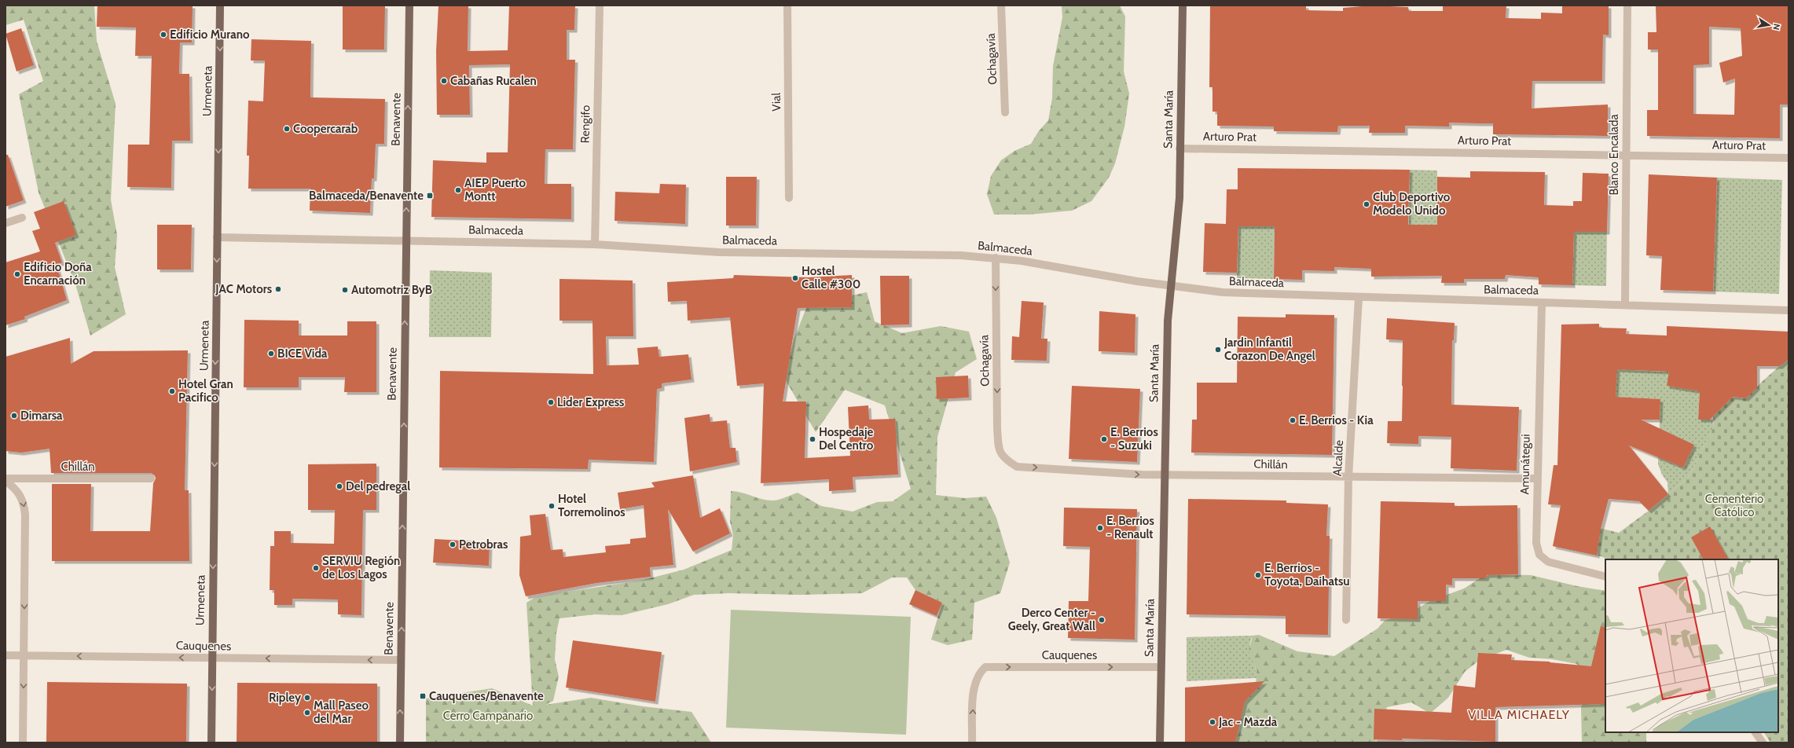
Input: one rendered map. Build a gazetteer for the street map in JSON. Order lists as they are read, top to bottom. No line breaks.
{"streets":{"main road":["Urmeneta","Benavente","Santa María"],"street":["Ochagavía","Vial","Rengifo","Arturo Prat","Blanco Encalada","Balmaceda","Alcalde","Chillán","Amunátegui","Cauquenes"]},"crossings":[["Ochagavía","Balmaceda"],["Ochagavía","Chillán"],["Urmeneta","Balmaceda"],["Urmeneta","Cauquenes"],["Benavente","Balmaceda"],["Benavente","Cauquenes"],["Santa María","Arturo Prat"],["Santa María","Balmaceda"],["Santa María","Chillán"],["Santa María","Cauquenes"],["Rengifo","Balmaceda"],["Arturo Prat","Blanco Encalada"],["Blanco Encalada","Balmaceda"],["Balmaceda","Alcalde"],["Balmaceda","Amunátegui"],["Alcalde","Chillán"],["Chillán","Amunátegui"]],"one_way":["Ochagavía","Urmeneta","Benavente"],"districts":["VILLA MICHAELY"],"parks":["Cementerio Católico","Cerro Campanario"],"places":{"other":["Edificio Murano","Cabañas Rucalen","Coopercarab","AIEP Puerto Montt","Club Deportivo Modelo Unido","Edificio Doña Encarnación","Hostel Calle #300","JAC Motors","Automotriz ByB","Jardin Infantil Corazon De Angel","BICE Vida","Hotel Gran Pacifico","Lider Express","Dimarsa","E. Berrios - Kia","Hospedaje Del Centro","E. Berrios - Suzuki","Del pedregal","Hotel Torremolinos","E. Berrios - Renault","Petrobras","SERVIU Región de Los Lagos","E. Berrios - Toyota, Daihatsu","Derco Center - Geely, Great Wall","Ripley","Mall Paseo del Mar","Jac - Mazda"],"transit":["Balmaceda/Benavente","Cauquenes/Benavente"]},"north":"right"}
